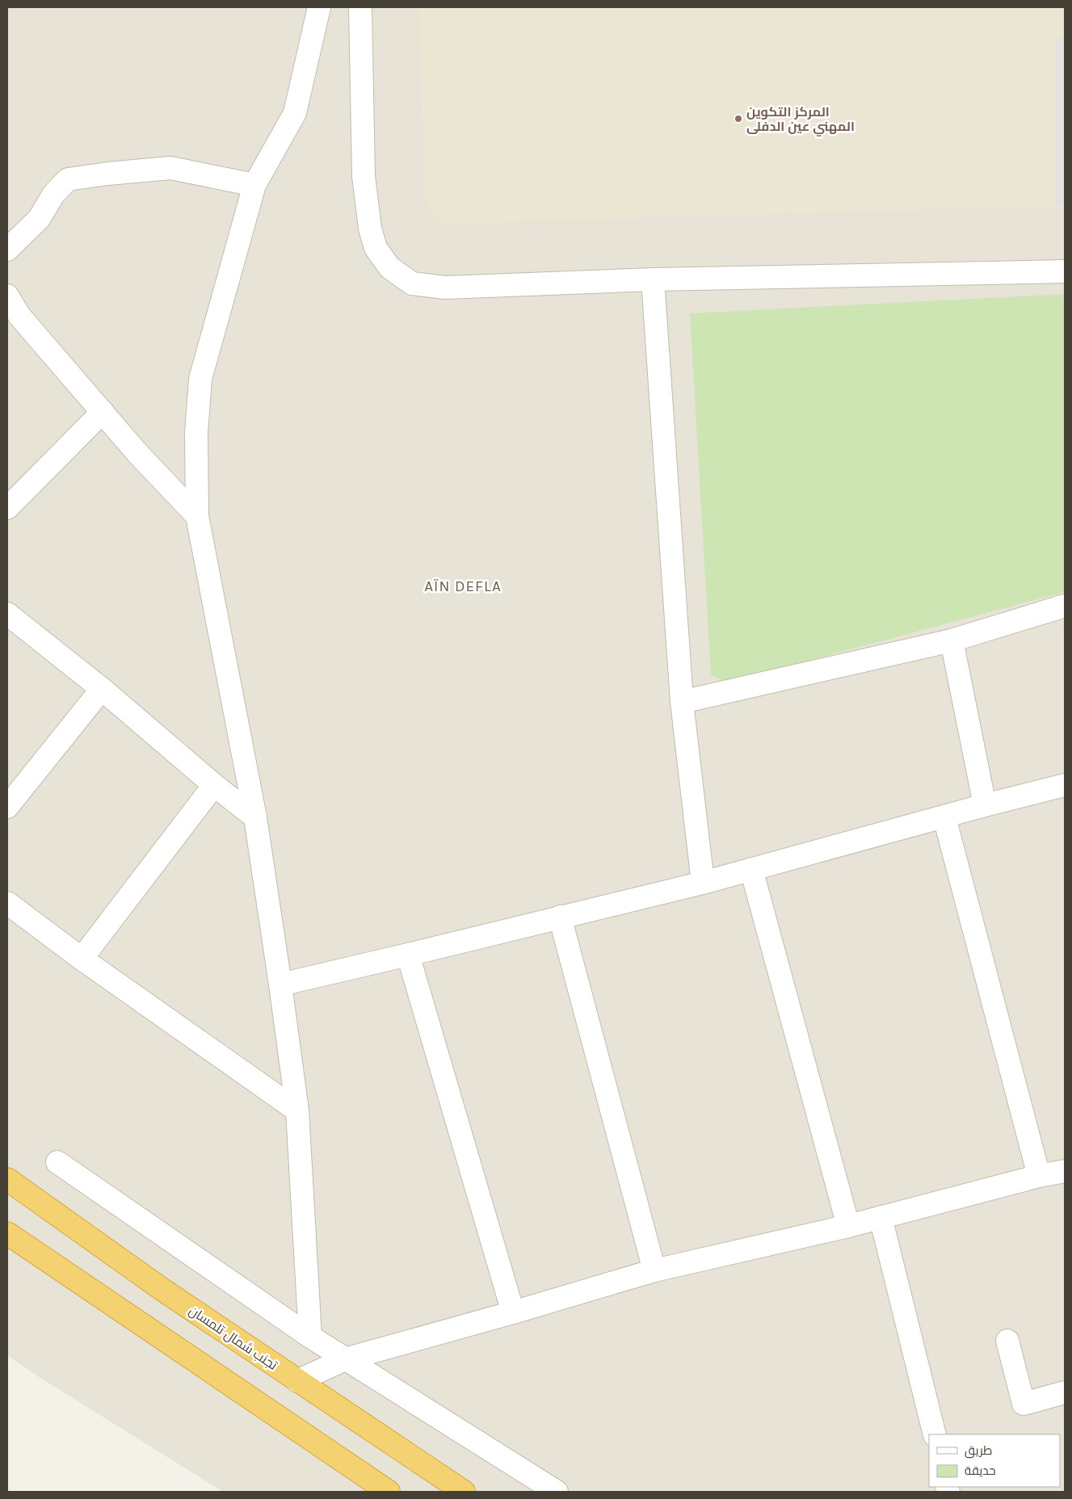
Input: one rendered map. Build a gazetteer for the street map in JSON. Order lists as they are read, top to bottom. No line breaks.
{"streets":{"highway":["تجنب شمال تلمسان"]},"districts":["AÏN DEFLA"],"places":["المركز التكوين المهني عين الدفلى"],"legend":["طريق","حديقة"]}
